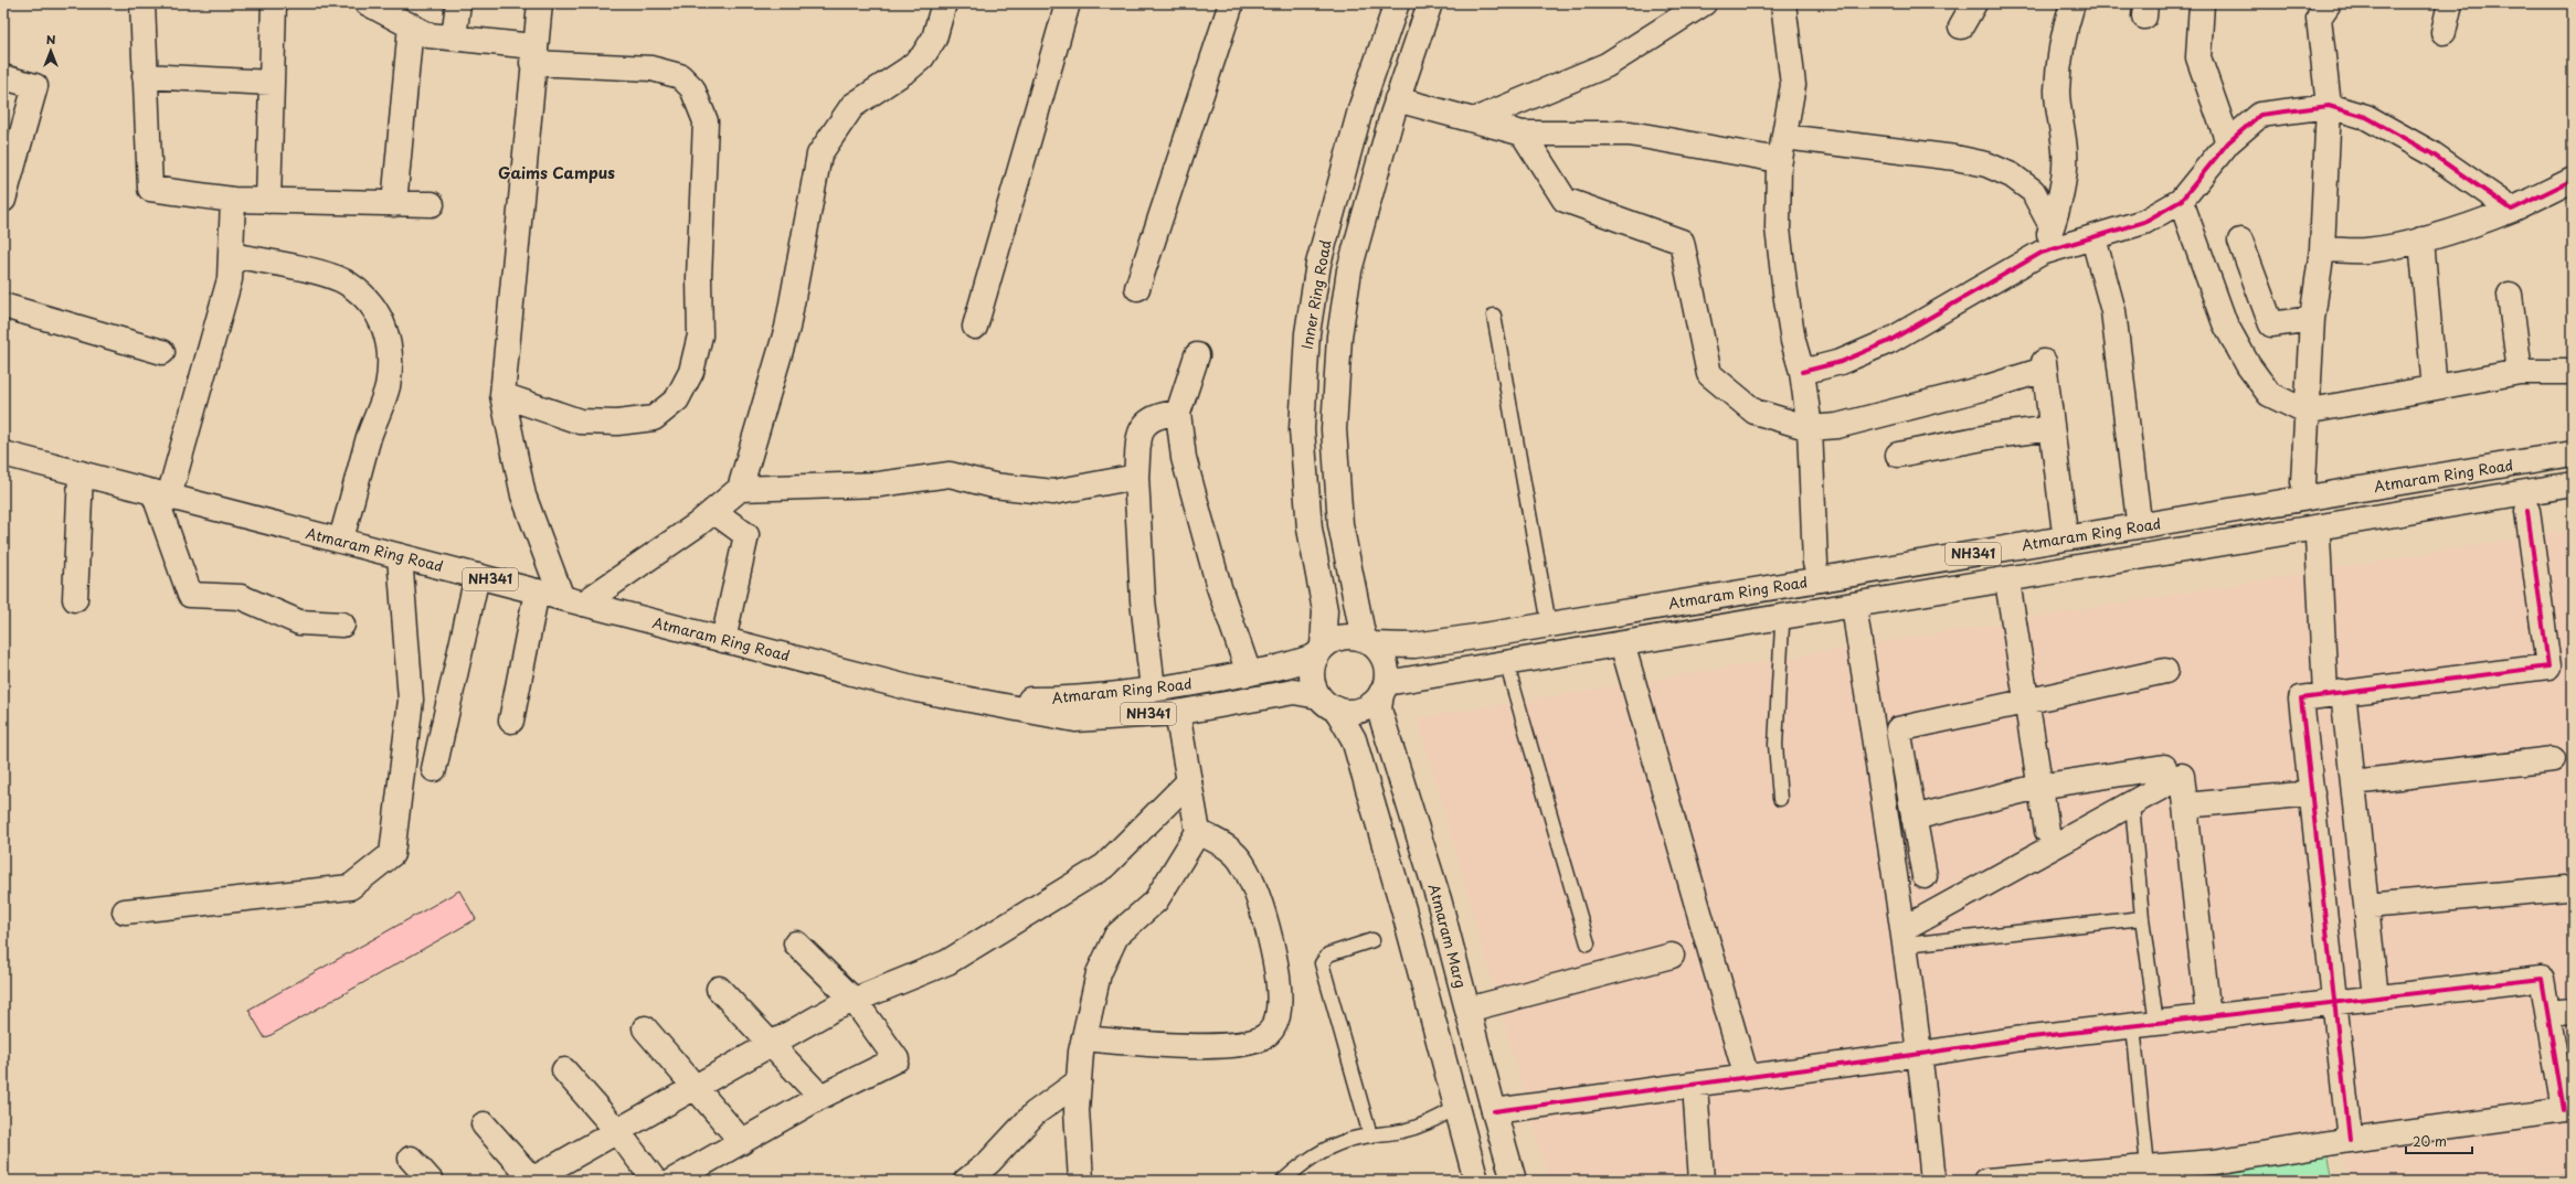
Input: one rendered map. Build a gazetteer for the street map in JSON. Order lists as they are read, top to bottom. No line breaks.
{"streets":{"main road":["Inner Ring Road","Atmaram Ring Road","NH341","Atmaram Marg"]},"crossings":[["Inner Ring Road","Atmaram Ring Road"],["Inner Ring Road","NH341"],["Inner Ring Road","Atmaram Marg"],["Atmaram Ring Road","NH341"],["Atmaram Ring Road","Atmaram Marg"],["NH341","Atmaram Marg"]],"districts":["Gaims Campus"],"scale_bar":"20 m","north":"top"}
